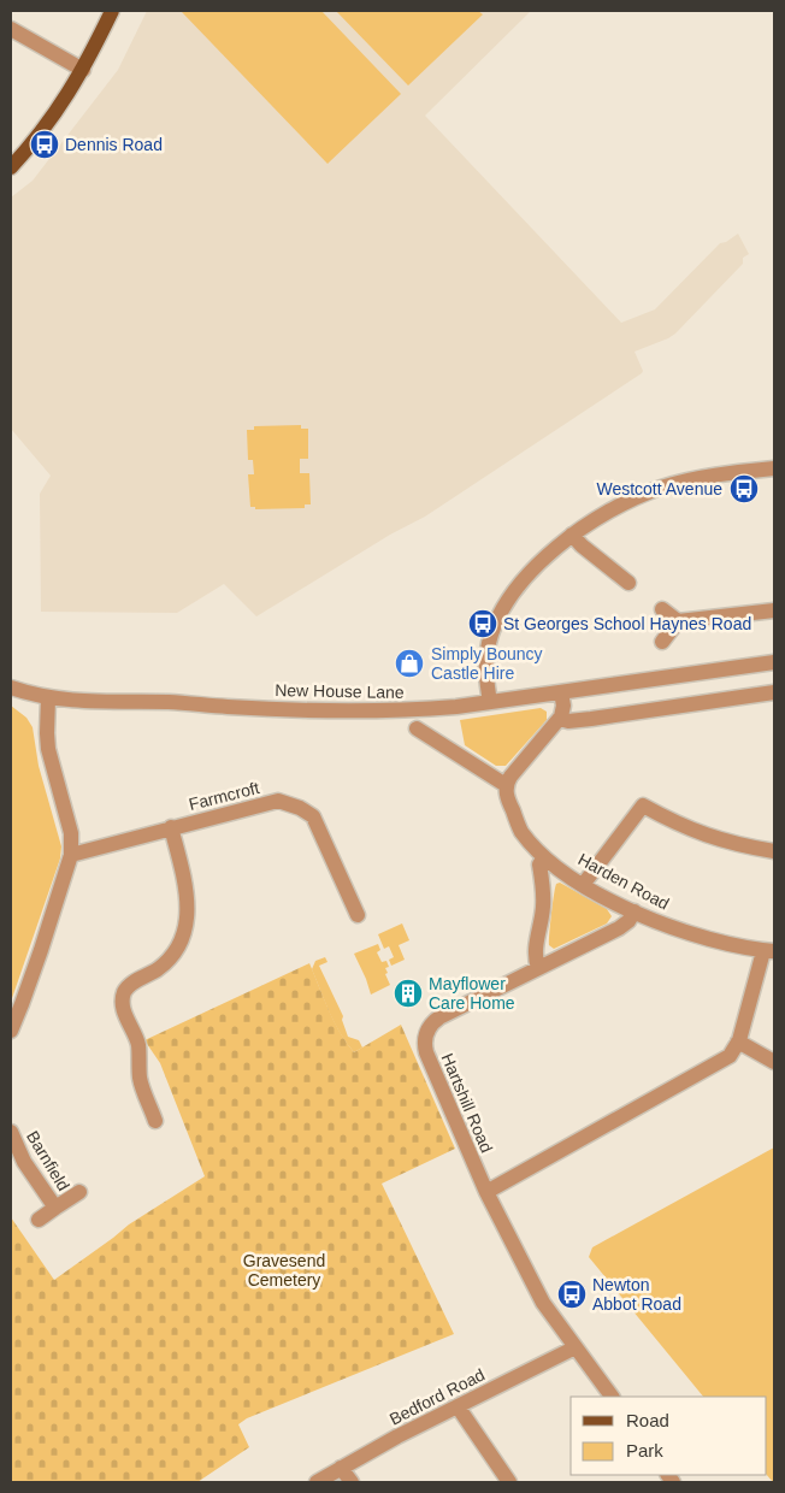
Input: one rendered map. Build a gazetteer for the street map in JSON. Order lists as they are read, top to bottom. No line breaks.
{"streets":{"street":["New House Lane","Farmcroft","Harden Road","Hartshill Road","Barnfield","Bedford Road"]},"crossings":[["Harden Road","Hartshill Road"],["Hartshill Road","Bedford Road"]],"parks":["Gravesend Cemetery"],"places":{"bus stop":["Dennis Road","Westcott Avenue","St Georges School Haynes Road","Newton Abbot Road"],"shop":["Simply Bouncy Castle Hire"],"building":["Mayflower Care Home"]},"legend":["Road","Park"]}
